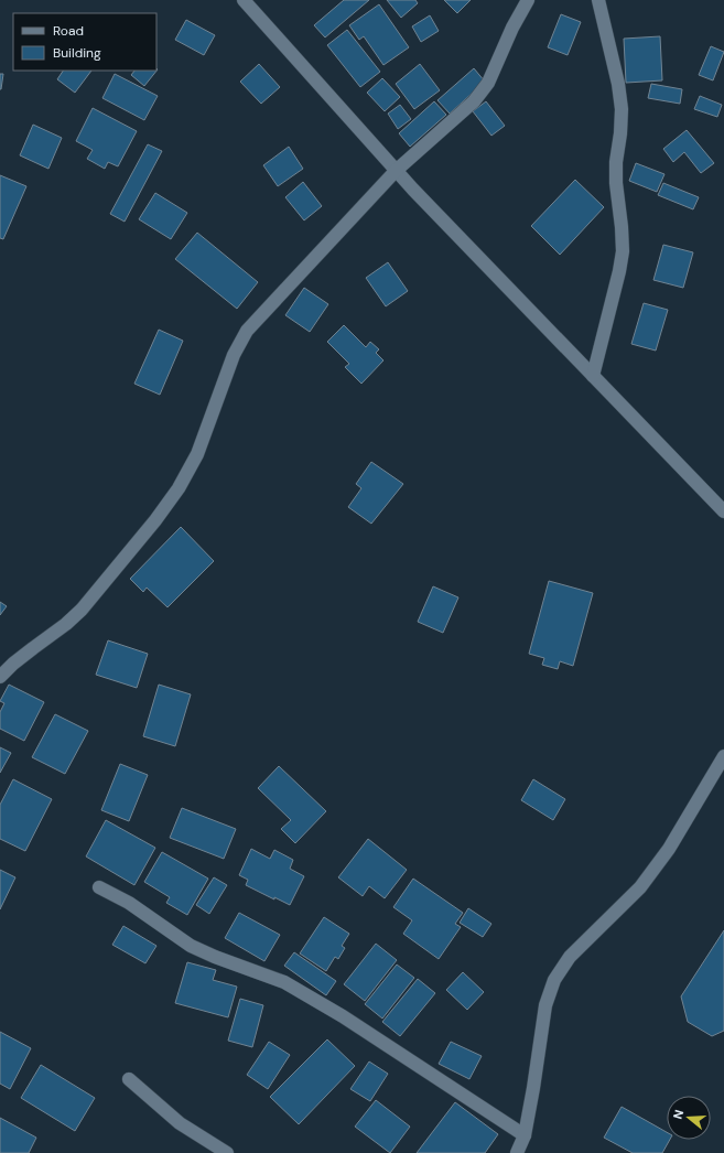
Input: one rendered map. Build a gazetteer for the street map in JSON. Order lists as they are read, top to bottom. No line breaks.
{"legend":["Road","Building"],"north":"left"}
